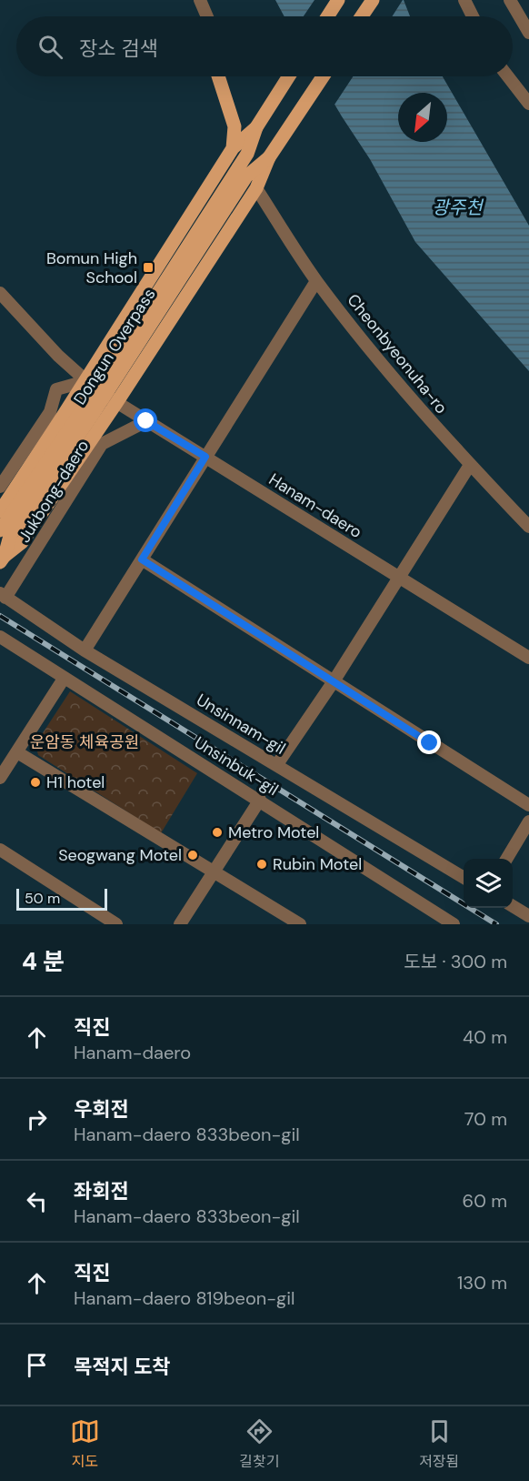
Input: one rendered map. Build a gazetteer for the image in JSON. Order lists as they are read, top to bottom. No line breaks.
{"streets":{"main road":["Dongun Overpass"],"street":["Cheonbyeonuha-ro","Jukbong-daero","Hanam-daero","Unsinnam-gil","Unsinbuk-gil"]},"crossings":[["Jukbong-daero","Hanam-daero"],["Jukbong-daero","Unsinnam-gil"]],"water":["광주천"],"parks":["운암동 체육공원"],"places":{"transit":["Bomun High School"],"other":["H1 hotel","Metro Motel","Seogwang Motel","Rubin Motel"]},"scale_bar":"50 m","north":"bottom left","page":{"search":"장소 검색","scale":"50 m","heading":["4 분","도보 · 300 m"],"list":[["직진","Hanam-daero","40 m"],["우회전","Hanam-daero 833beon-gil","70 m"],["좌회전","Hanam-daero 833beon-gil","60 m"],["직진","Hanam-daero 819beon-gil","130 m"],"목적지 도착"],"nav":["지도","길찾기","저장됨"]}}
